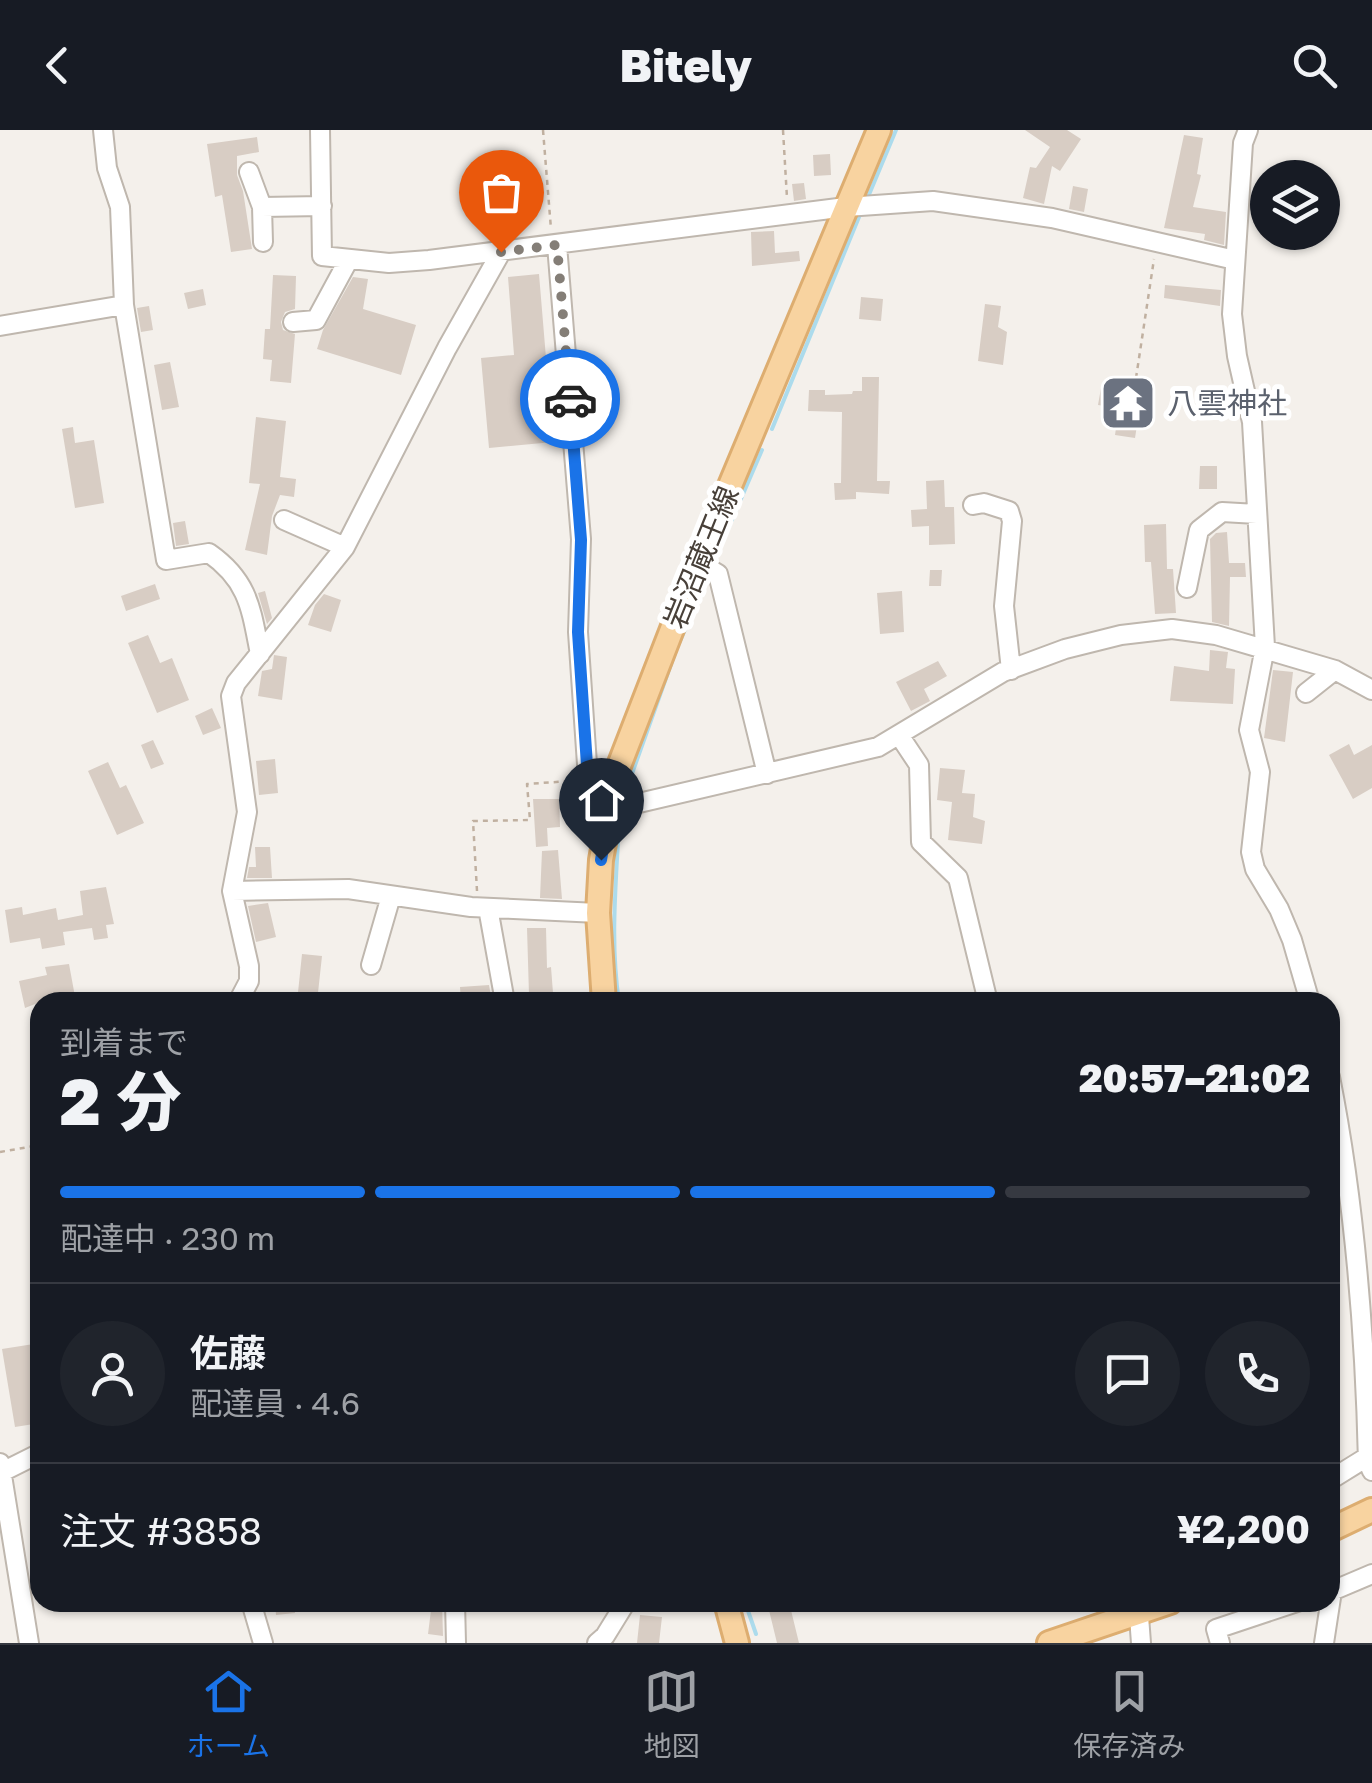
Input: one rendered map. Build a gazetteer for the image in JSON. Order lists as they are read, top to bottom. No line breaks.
{"streets":{"main road":["岩沼蔵王線"]},"places":{"temple":["八雲神社"]},"page":{"header":"Bitely","heading":["2 分","到着まで","20:57–21:02"],"panel":["佐藤","配達員 · 4.6","注文 #3858","¥2,200"],"bar":"配達中 · 230 m","tabs":["ホーム","地図","保存済み"]}}
